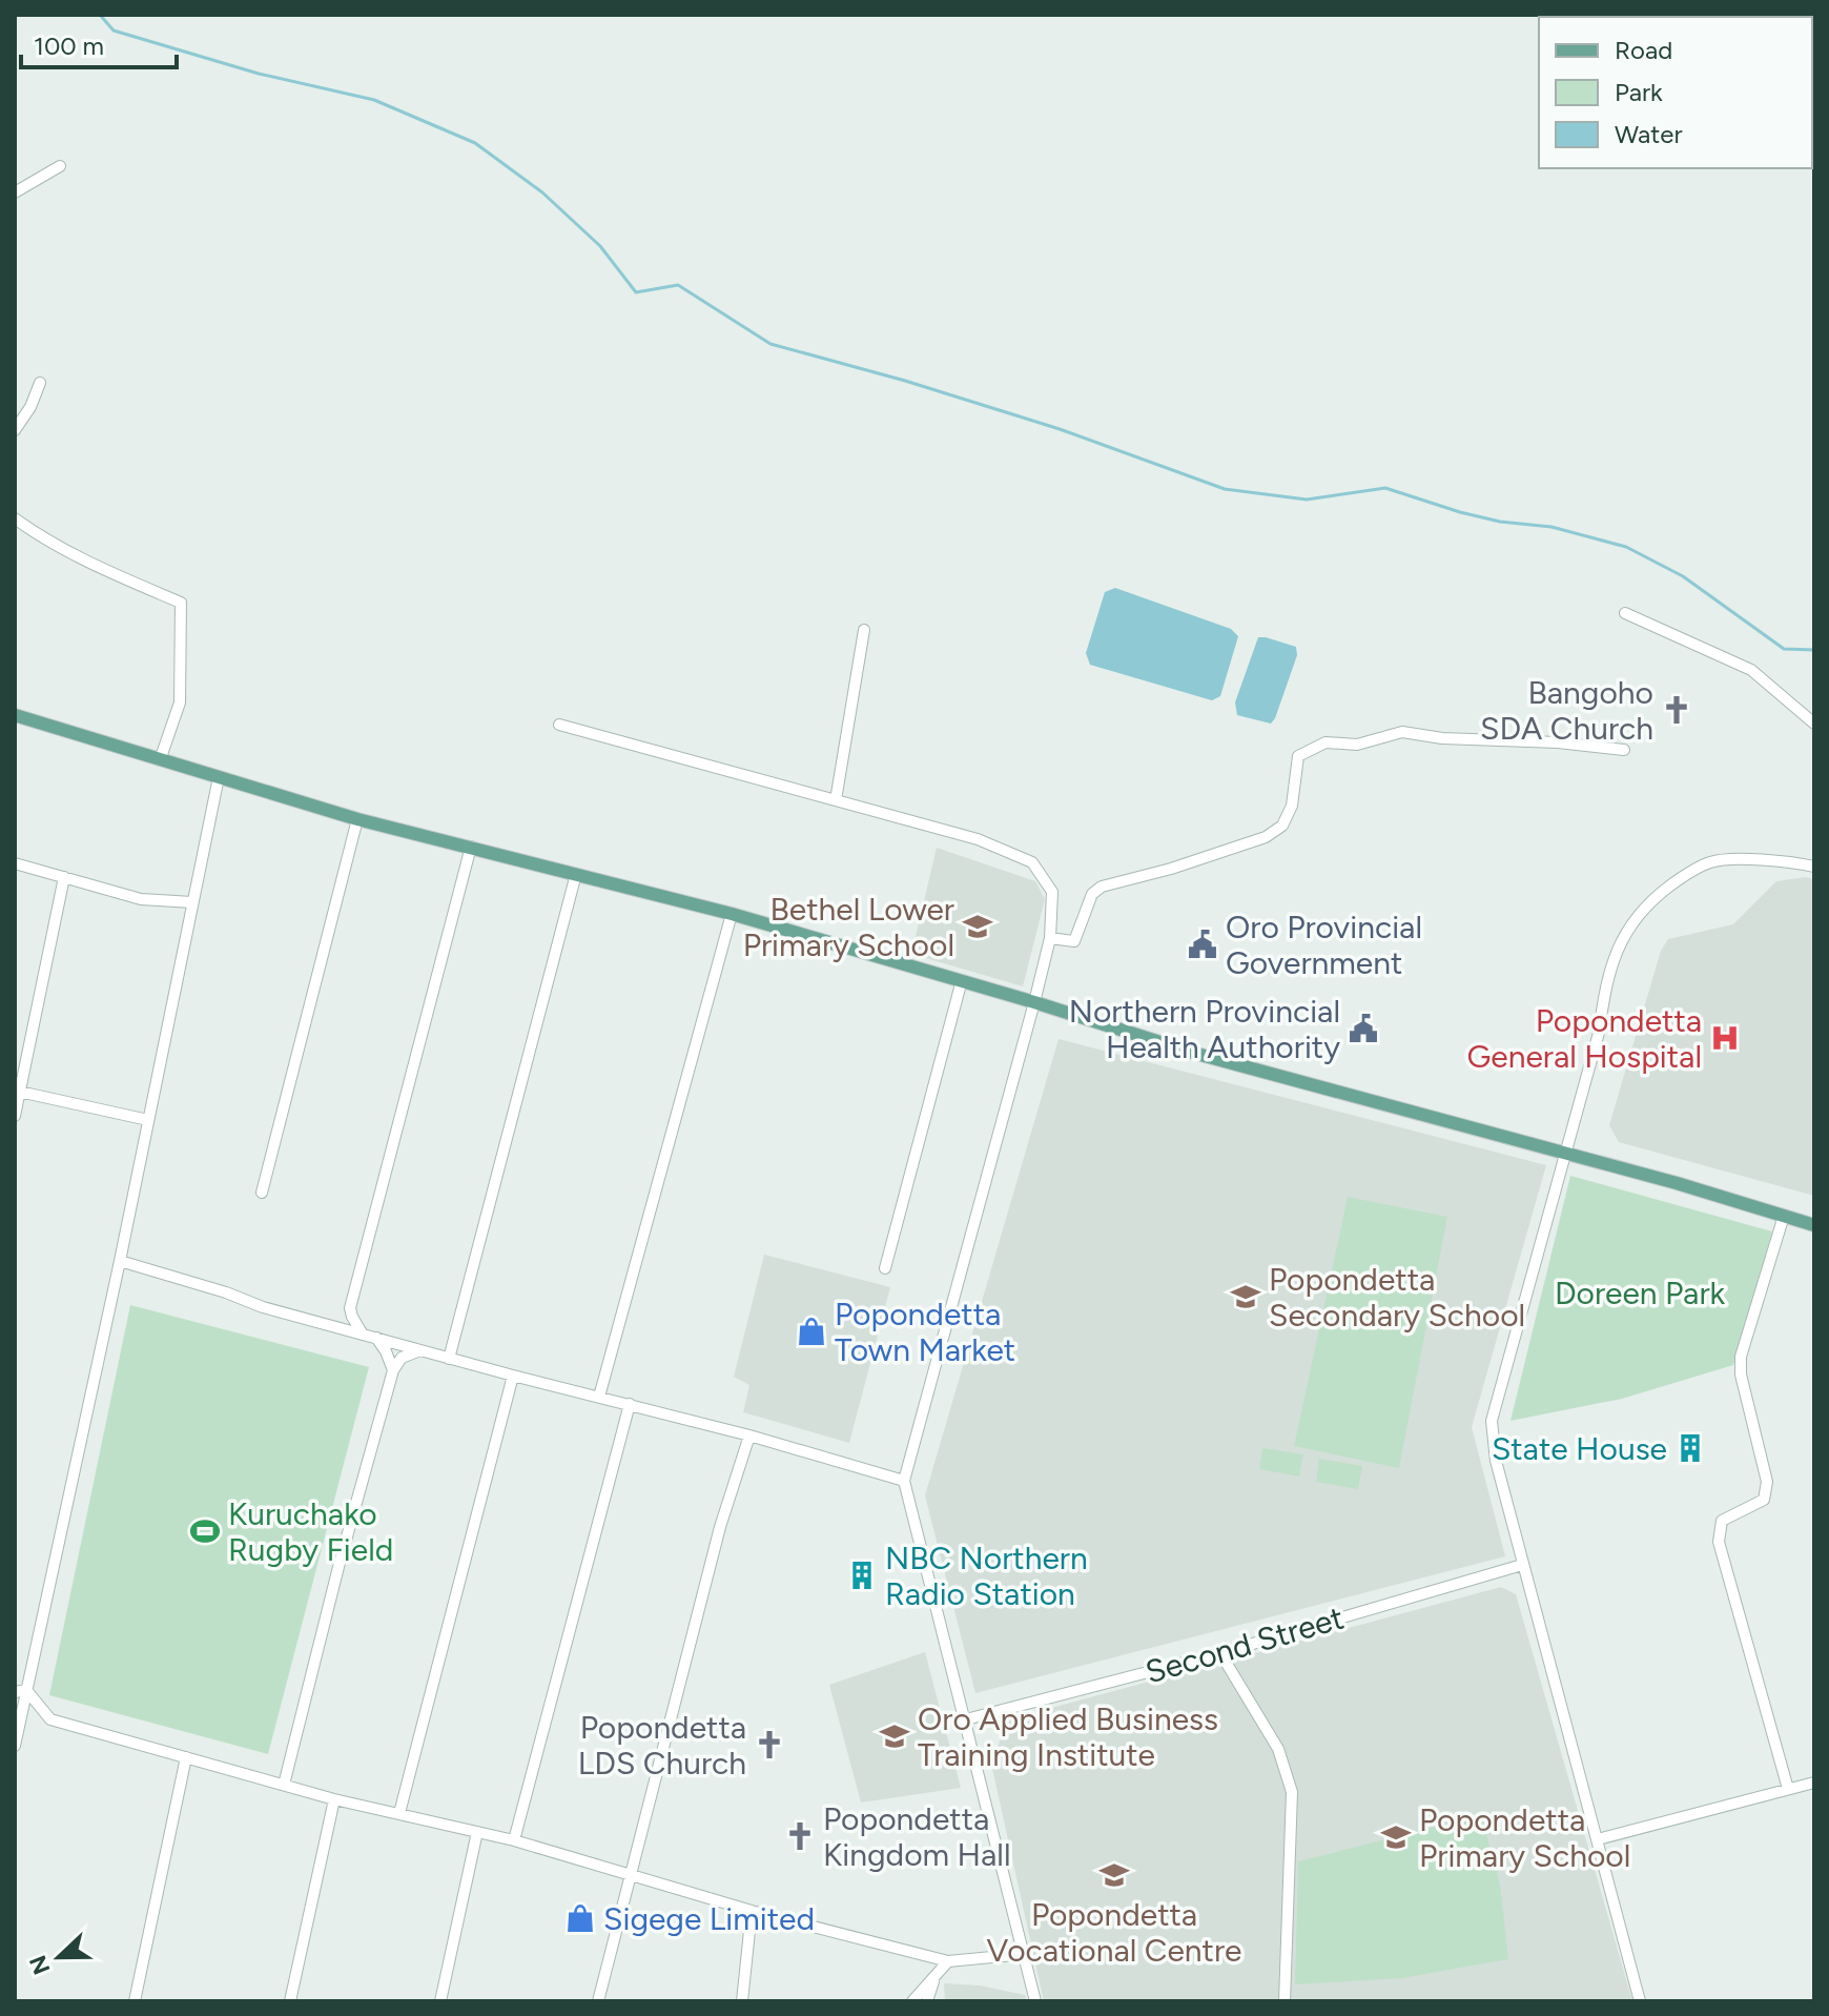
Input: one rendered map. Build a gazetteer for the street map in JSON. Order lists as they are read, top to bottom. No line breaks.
{"streets":{"street":["Second Street"]},"parks":["Doreen Park"],"places":{"church":["Bangoho SDA Church","Popondetta LDS Church","Popondetta Kingdom Hall"],"school or university":["Bethel Lower Primary School","Popondetta Secondary School","Oro Applied Business Training Institute","Popondetta Primary School","Popondetta Vocational Centre"],"public building":["Oro Provincial Government","Northern Provincial Health Authority"],"hospital":["Popondetta General Hospital"],"shop":["Popondetta Town Market","Sigege Limited"],"building":["State House","NBC Northern Radio Station"],"sports":["Kuruchako Rugby Field"]},"legend":["Road","Park","Water"],"scale_bar":"100 m","north":"left"}
